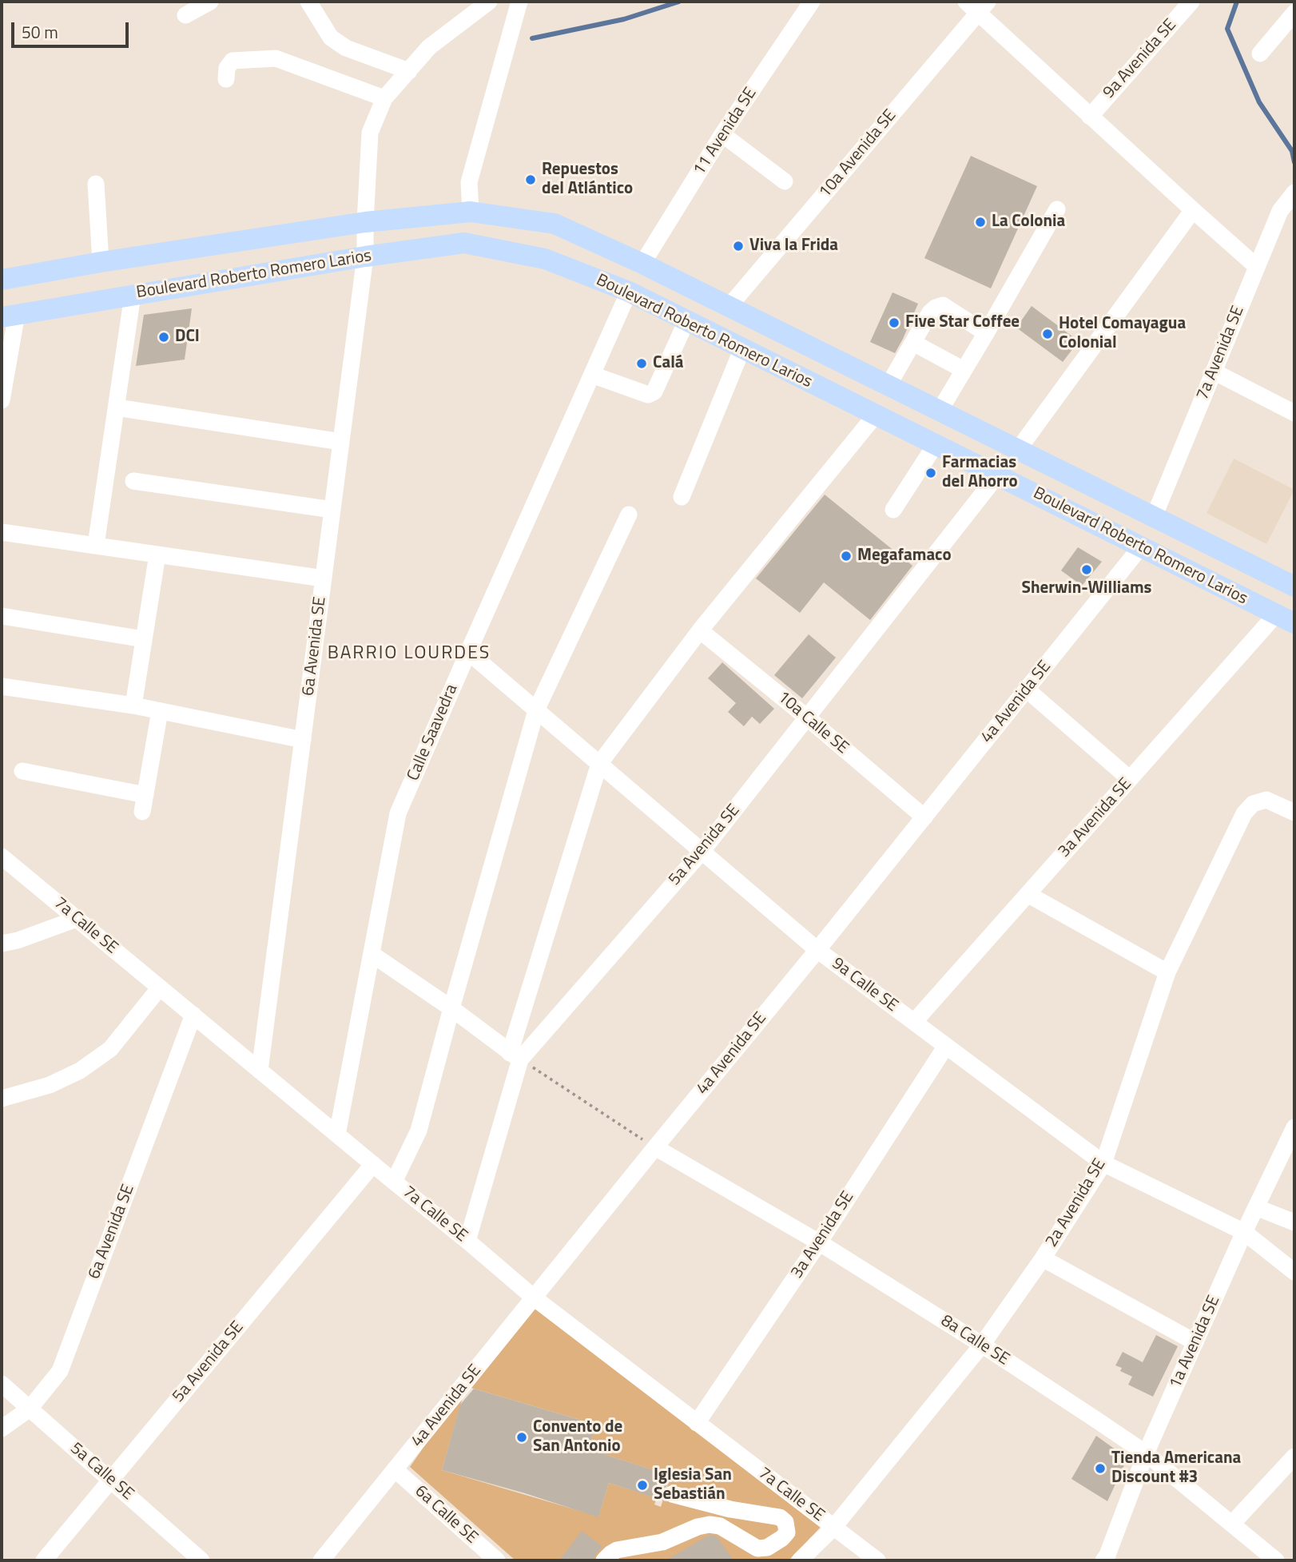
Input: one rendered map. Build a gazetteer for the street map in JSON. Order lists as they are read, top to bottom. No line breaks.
{"streets":{"main road":["Boulevard Roberto Romero Larios"],"street":["9a Avenida SE","11 Avenida SE","10a Avenida SE","7a Avenida SE","6a Avenida SE","4a Avenida SE","10a Calle SE","Calle Saavedra","3a Avenida SE","5a Avenida SE","7a Calle SE","9a Calle SE","2a Avenida SE","8a Calle SE","1a Avenida SE","5a Calle SE","6a Calle SE"]},"crossings":[["11 Avenida SE","Boulevard Roberto Romero Larios"],["10a Avenida SE","Boulevard Roberto Romero Larios"],["Boulevard Roberto Romero Larios","7a Avenida SE"],["Boulevard Roberto Romero Larios","6a Avenida SE"],["Boulevard Roberto Romero Larios","4a Avenida SE"],["Boulevard Roberto Romero Larios","Calle Saavedra"],["Boulevard Roberto Romero Larios","3a Avenida SE"],["Boulevard Roberto Romero Larios","5a Avenida SE"],["6a Avenida SE","7a Calle SE"],["6a Avenida SE","5a Calle SE"],["4a Avenida SE","10a Calle SE"],["4a Avenida SE","7a Calle SE"],["4a Avenida SE","9a Calle SE"],["4a Avenida SE","8a Calle SE"],["4a Avenida SE","6a Calle SE"],["10a Calle SE","5a Avenida SE"],["Calle Saavedra","7a Calle SE"],["Calle Saavedra","9a Calle SE"],["3a Avenida SE","7a Calle SE"],["3a Avenida SE","9a Calle SE"],["3a Avenida SE","8a Calle SE"],["5a Avenida SE","7a Calle SE"],["5a Avenida SE","9a Calle SE"],["5a Avenida SE","5a Calle SE"],["7a Calle SE","2a Avenida SE"],["9a Calle SE","2a Avenida SE"],["9a Calle SE","1a Avenida SE"],["2a Avenida SE","8a Calle SE"],["8a Calle SE","1a Avenida SE"]],"districts":["BARRIO LOURDES"],"places":["Repuestos del Atlántico","La Colonia","Viva la Frida","Five Star Coffee","Hotel Comayagua Colonial","DCI","Calá","Farmacias del Ahorro","Megafamaco","Sherwin-Williams","Convento de San Antonio","Tienda Americana Discount #3","Iglesia San Sebastián"],"scale_bar":"50 m"}
